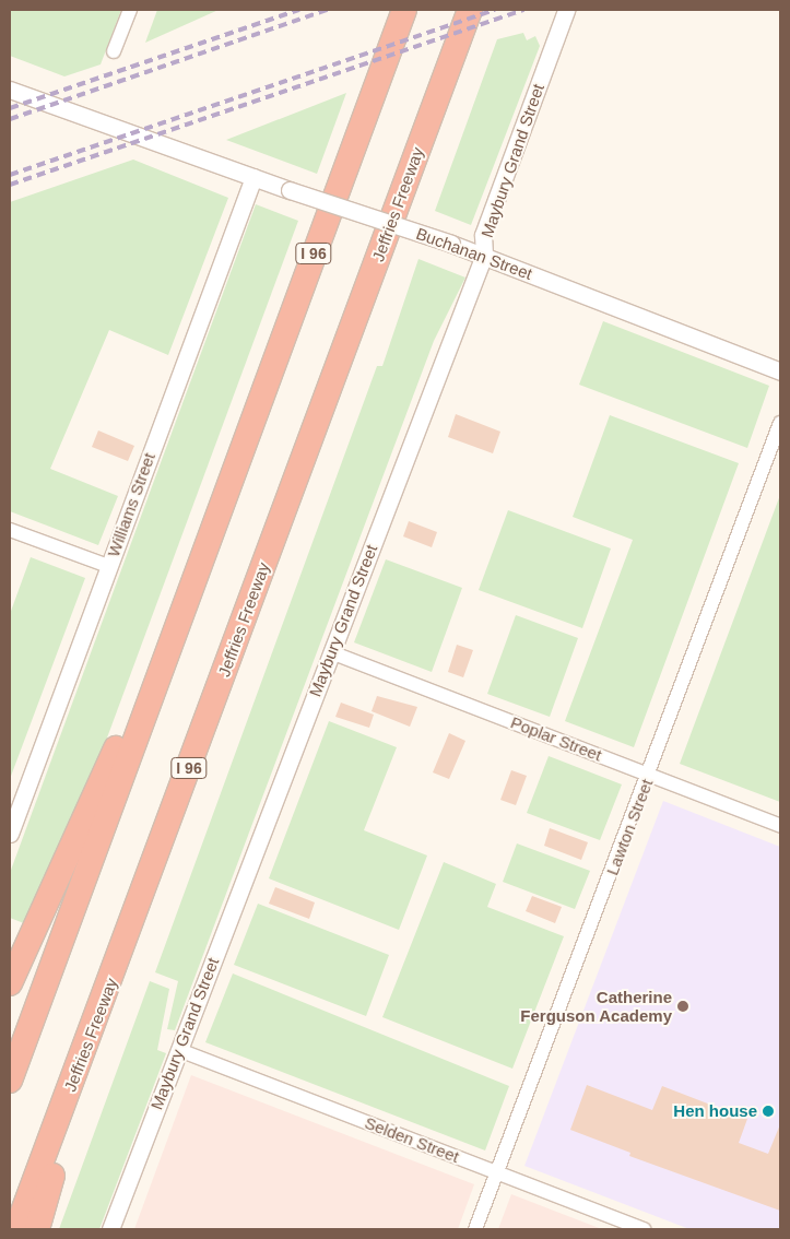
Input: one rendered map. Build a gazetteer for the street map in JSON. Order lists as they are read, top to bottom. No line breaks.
{"streets":{"highway":["Jeffries Freeway","I 96"],"street":["Maybury Grand Street","Buchanan Street","Williams Street","Poplar Street","Lawton Street","Selden Street"]},"crossings":[["Maybury Grand Street","Buchanan Street"],["Maybury Grand Street","Poplar Street"],["Maybury Grand Street","Selden Street"],["Buchanan Street","Williams Street"],["Poplar Street","Lawton Street"],["Lawton Street","Selden Street"]],"places":["Catherine Ferguson Academy","Hen house"]}
